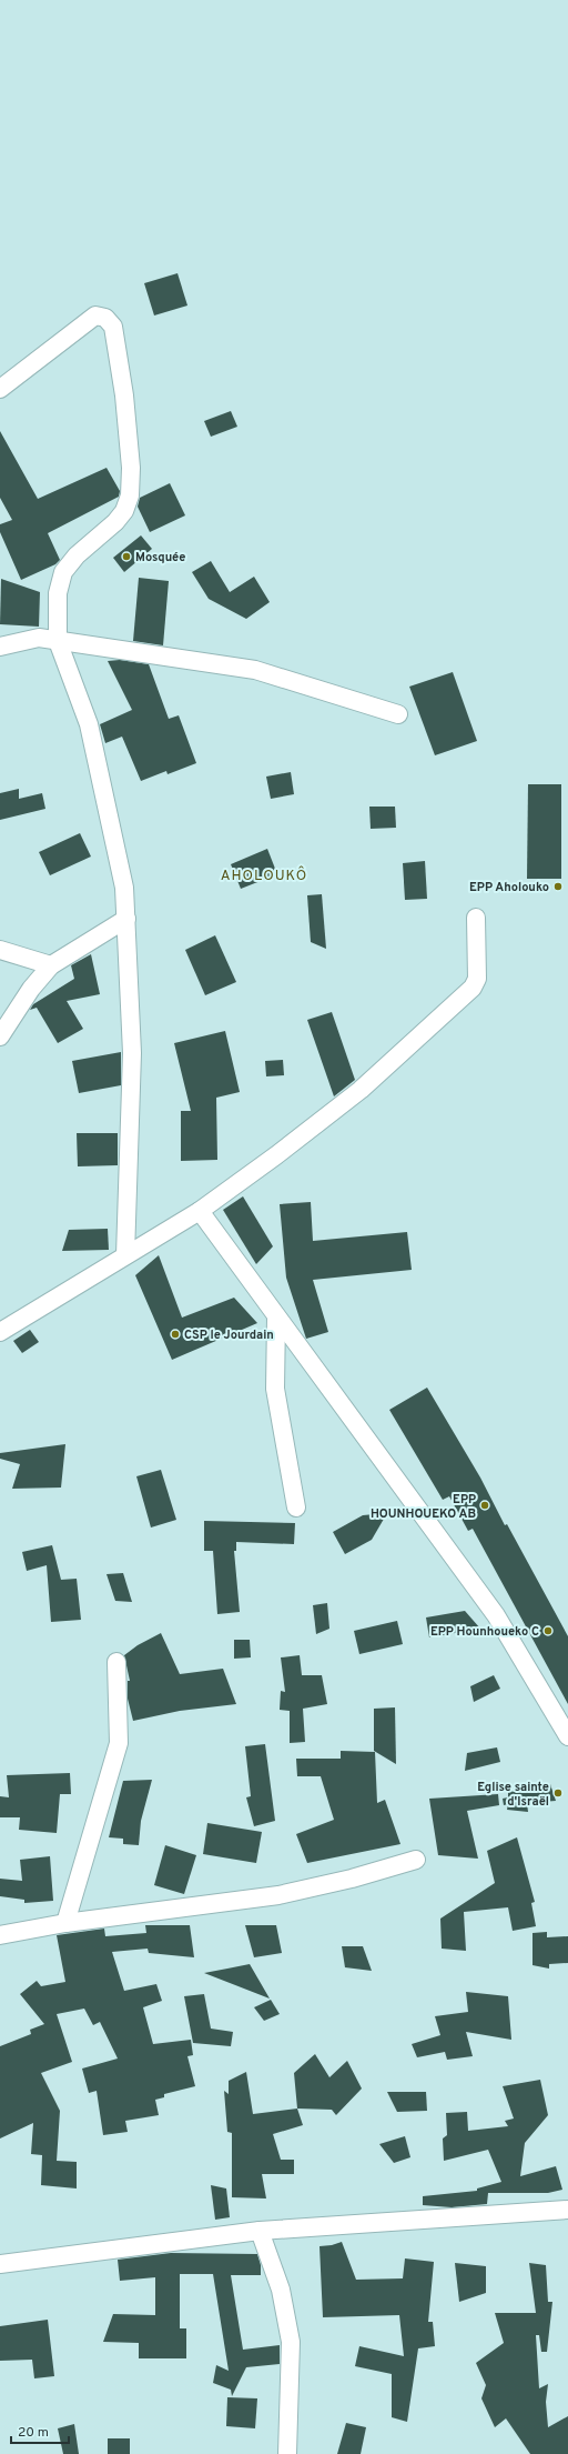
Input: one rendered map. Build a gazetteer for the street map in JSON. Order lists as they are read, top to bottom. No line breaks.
{"districts":["AHOLOUKÔ"],"places":["Mosquée","EPP Aholouko","CSP le Jourdain","EPP HOUNHOUEKO AB","EPP Hounhoueko C","Eglise sainte d'Israël"],"scale_bar":"20 m"}
